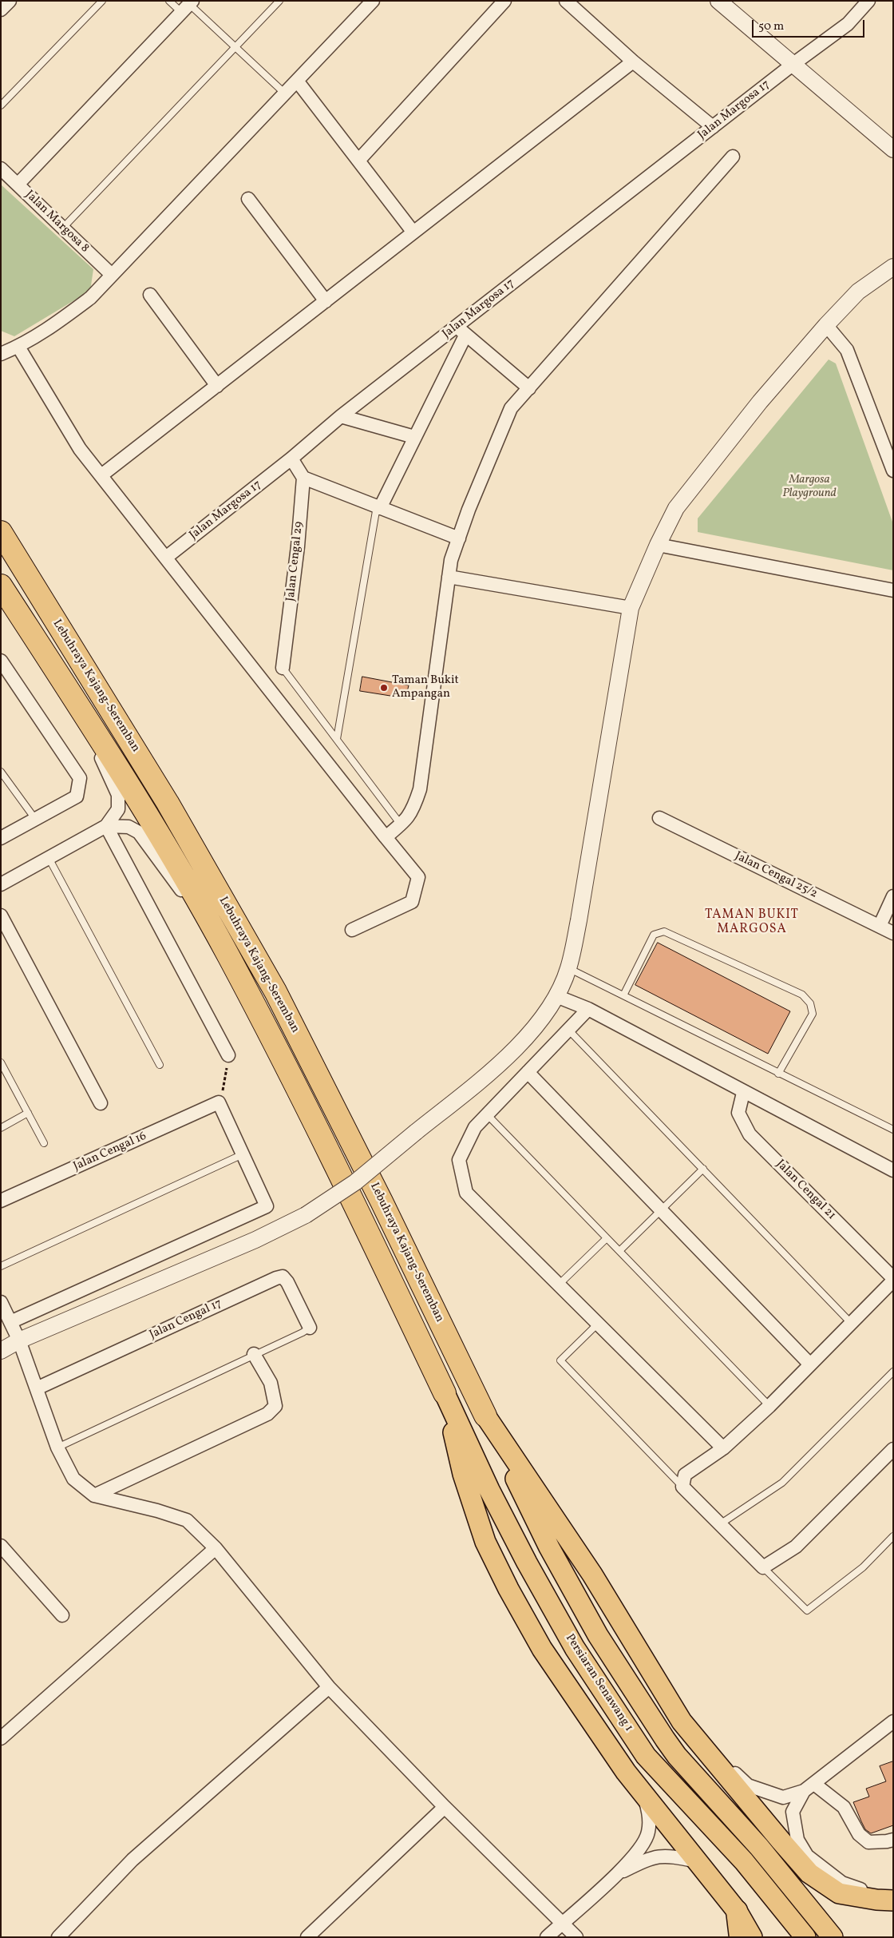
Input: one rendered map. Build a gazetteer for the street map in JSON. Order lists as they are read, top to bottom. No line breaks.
{"streets":{"highway":["Lebuhraya Kajang-Seremban"],"main road":["Persiaran Senawang 1"],"street":["Jalan Margosa 17","Jalan Margosa 8","Jalan Cengal 29","Jalan Cengal 25/2","Jalan Cengal 16","Jalan Cengal 21","Jalan Cengal 17"]},"crossings":[["Lebuhraya Kajang-Seremban","Persiaran Senawang 1"]],"districts":["TAMAN BUKIT MARGOSA"],"parks":["Margosa Playground"],"places":["Taman Bukit Ampangan"],"scale_bar":"50 m"}
